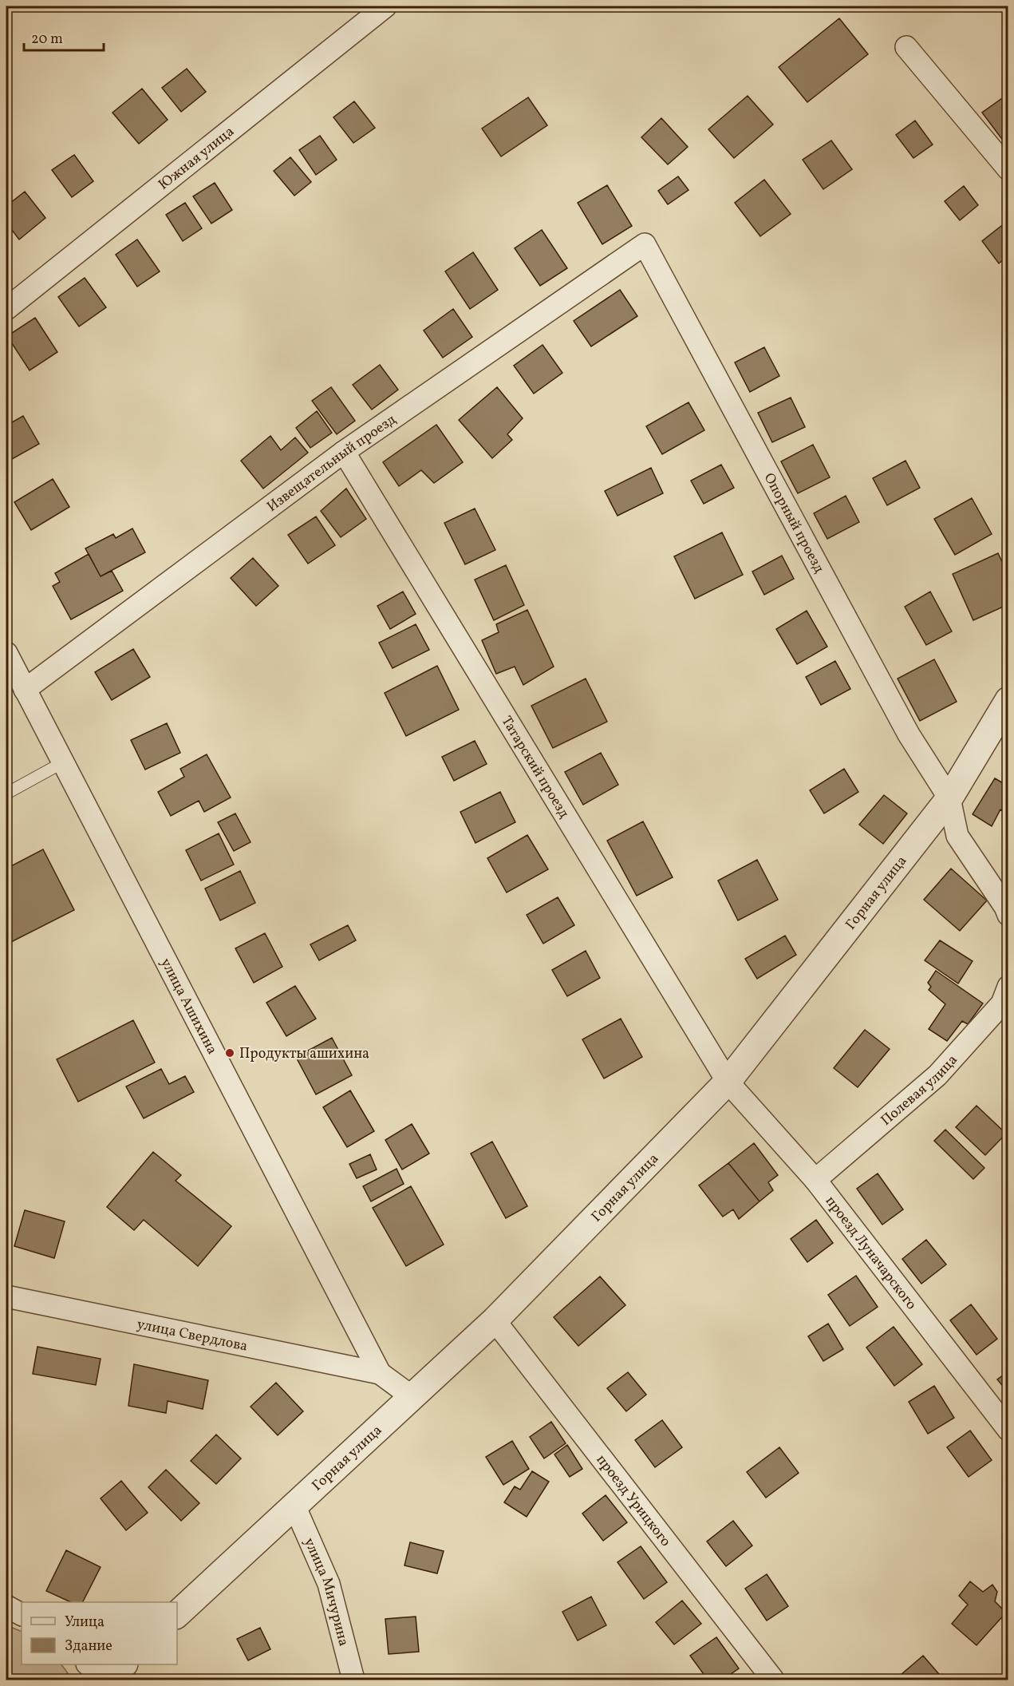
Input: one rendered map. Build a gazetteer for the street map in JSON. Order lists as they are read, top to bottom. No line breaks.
{"streets":{"street":["Южная улица","Извещательный проезд","Опорный проезд","Татарский проезд","Горная улица","улица Ашихина","Полевая улица","проезд Луначарского","улица Свердлова","проезд Урицкого","улица Мичурина"]},"crossings":[["Извещательный проезд","Опорный проезд"],["Извещательный проезд","Татарский проезд"],["Извещательный проезд","улица Ашихина"],["Опорный проезд","Горная улица"],["Татарский проезд","Горная улица"],["Татарский проезд","проезд Луначарского"],["Горная улица","улица Ашихина"],["Горная улица","проезд Луначарского"],["Горная улица","проезд Урицкого"],["Горная улица","улица Мичурина"],["улица Ашихина","улица Свердлова"],["Полевая улица","проезд Луначарского"]],"places":["Продукты ашихина"],"legend":["Улица","Здание"],"scale_bar":"20 m"}
